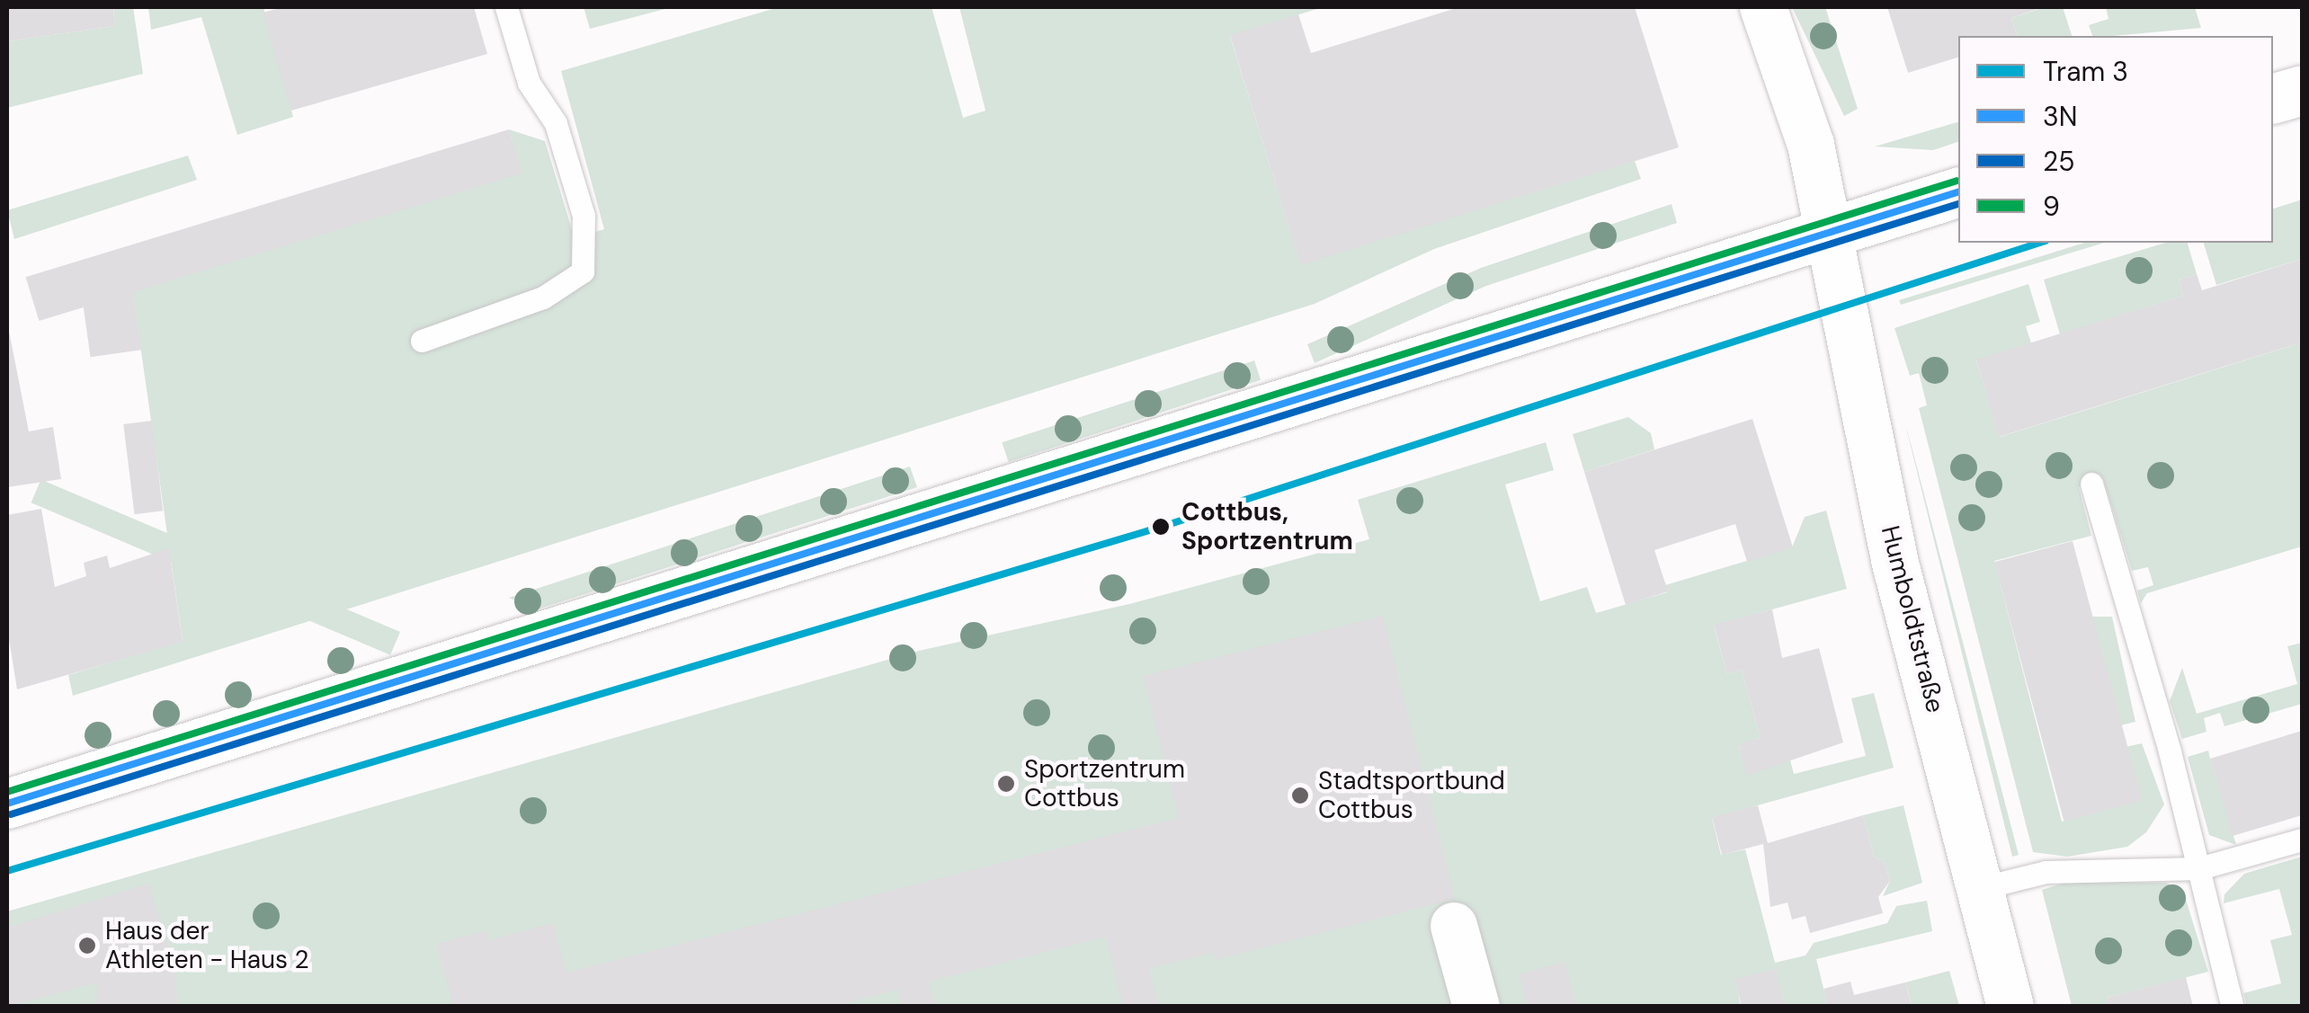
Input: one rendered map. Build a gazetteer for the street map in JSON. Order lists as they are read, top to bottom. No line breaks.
{"streets":{"street":["Humboldtstraße"]},"places":["Cottbus, Sportzentrum","Sportzentrum Cottbus","Stadtsportbund Cottbus","Haus der Athleten - Haus 2"],"lines":["transit line 9","transit line 3N","transit line 25","tram line 3"],"legend":["Tram 3","3N","25","9"]}
